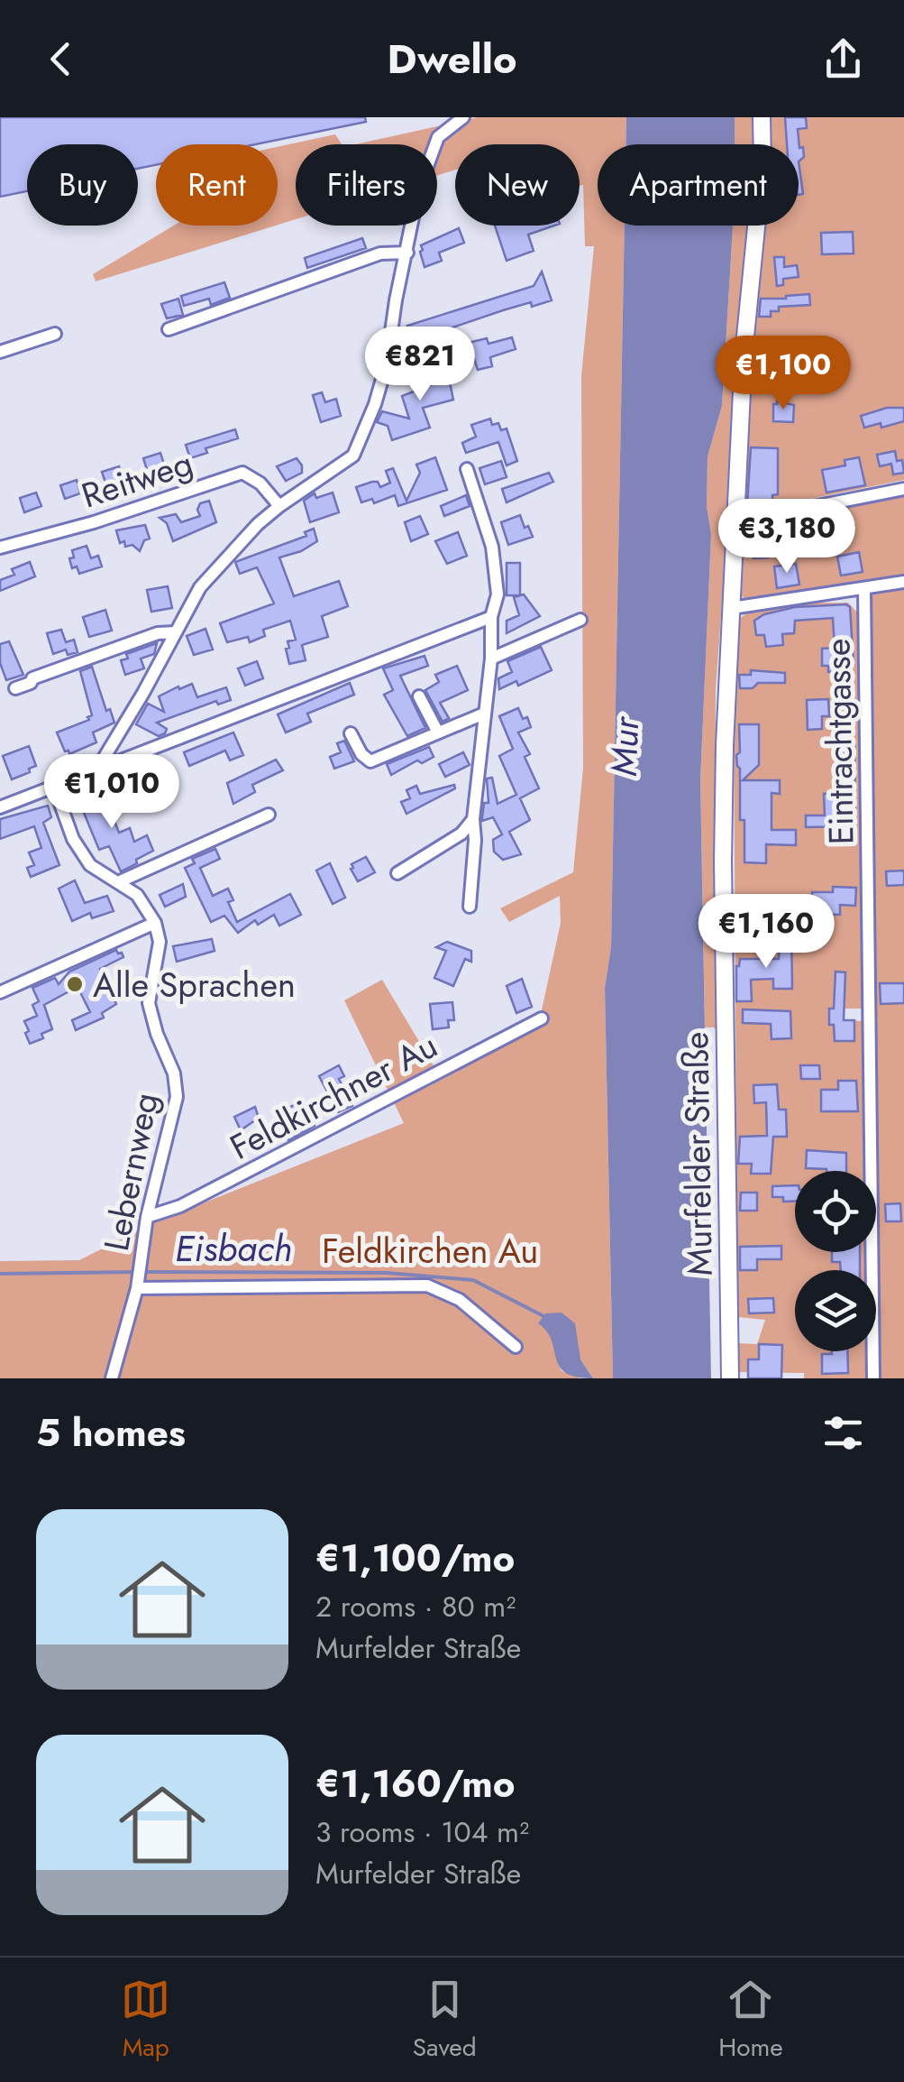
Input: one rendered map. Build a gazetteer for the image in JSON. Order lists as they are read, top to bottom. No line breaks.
{"streets":{"street":["Reitweg","Eintrachtgasse","Feldkirchner Au","Murfelder Straße","Lebernweg"]},"crossings":[["Feldkirchner Au","Lebernweg"]],"water":["Mur","Eisbach"],"parks":["Feldkirchen Au"],"places":["Alle Sprachen"],"page":{"header":"Dwello","chip":["Buy","Rent","Filters","New","Apartment"],"price":["€821","€1,100","€3,180","€1,010","€1,160"],"heading":"5 homes","list":[{"name":"€1,100/mo","note":"2 rooms · 80 m² · Murfelder Straße"},{"name":"€1,160/mo","note":"3 rooms · 104 m² · Murfelder Straße"}],"tabs":["Map","Saved","Home"]}}
